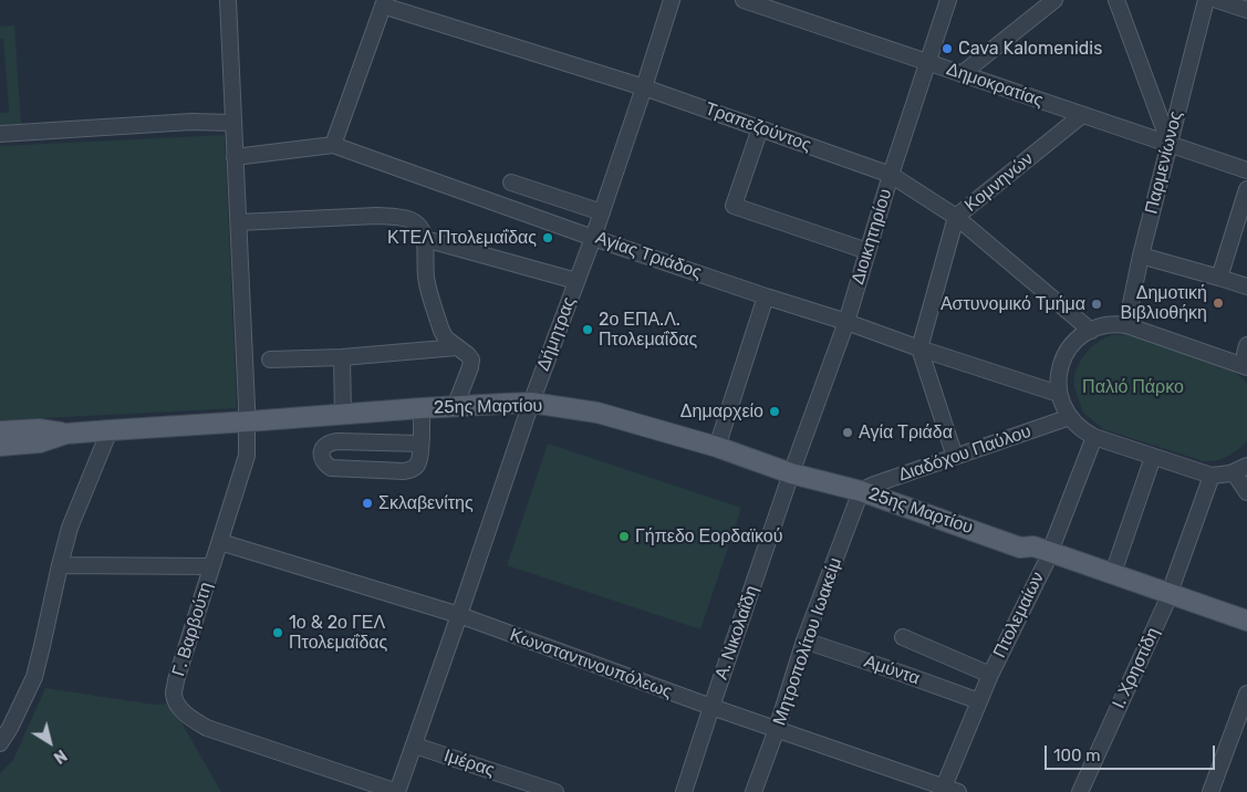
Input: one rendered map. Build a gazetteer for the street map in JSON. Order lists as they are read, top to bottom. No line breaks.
{"streets":{"main road":["25ης Μαρτίου"],"street":["Δημοκρατίας","Τραπεζούντος","Παρμενίωνος","Κομνηνών","Διοικητηρίου","Αγίας Τριάδος","Δήμητρας","Διαδόχου Παύλου","Πτολεμαίων","Γ. Βαρβούτη","Α. Νικολαΐδη","Μητροπολίτου Ιωακείμ","Κωνσταντινουπόλεως","Ι. Χρηστίδη","Αμύντα","Ιμέρας"]},"crossings":[["Δημοκρατίας","Παρμενίωνος"],["Δημοκρατίας","Κομνηνών"],["Δημοκρατίας","Διοικητηρίου"],["Τραπεζούντος","Κομνηνών"],["Τραπεζούντος","Διοικητηρίου"],["Τραπεζούντος","Δήμητρας"],["Κομνηνών","Αγίας Τριάδος"],["Διοικητηρίου","Αγίας Τριάδος"],["Διοικητηρίου","25ης Μαρτίου"],["Διοικητηρίου","Α. Νικολαΐδη"],["Αγίας Τριάδος","Δήμητρας"],["Αγίας Τριάδος","Γ. Βαρβούτη"],["Δήμητρας","25ης Μαρτίου"],["Δήμητρας","Γ. Βαρβούτη"],["Δήμητρας","Κωνσταντινουπόλεως"],["Δήμητρας","Ιμέρας"],["25ης Μαρτίου","Διαδόχου Παύλου"],["25ης Μαρτίου","Πτολεμαίων"],["25ης Μαρτίου","Γ. Βαρβούτη"],["25ης Μαρτίου","Α. Νικολαΐδη"],["25ης Μαρτίου","Μητροπολίτου Ιωακείμ"],["25ης Μαρτίου","Ι. Χρηστίδη"],["Διαδόχου Παύλου","Μητροπολίτου Ιωακείμ"],["Πτολεμαίων","Κωνσταντινουπόλεως"],["Πτολεμαίων","Αμύντα"],["Γ. Βαρβούτη","Κωνσταντινουπόλεως"],["Α. Νικολαΐδη","Κωνσταντινουπόλεως"],["Μητροπολίτου Ιωακείμ","Κωνσταντινουπόλεως"],["Μητροπολίτου Ιωακείμ","Αμύντα"]],"parks":["Παλιό Πάρκο"],"places":["Cava Kalomenidis","ΚΤΕΛ Πτολεμαΐδας","Δημοτική Βιβλιοθήκη","Αστυνομικό Τμήμα","2ο ΕΠΑ.Λ. Πτολεμαΐδας","Δημαρχείο","Αγία Τριάδα","Σκλαβενίτης","Γήπεδο Εορδαϊκού","1ο & 2ο ΓΕΛ Πτολεμαΐδας"],"scale_bar":"100 m","north":"bottom right"}
